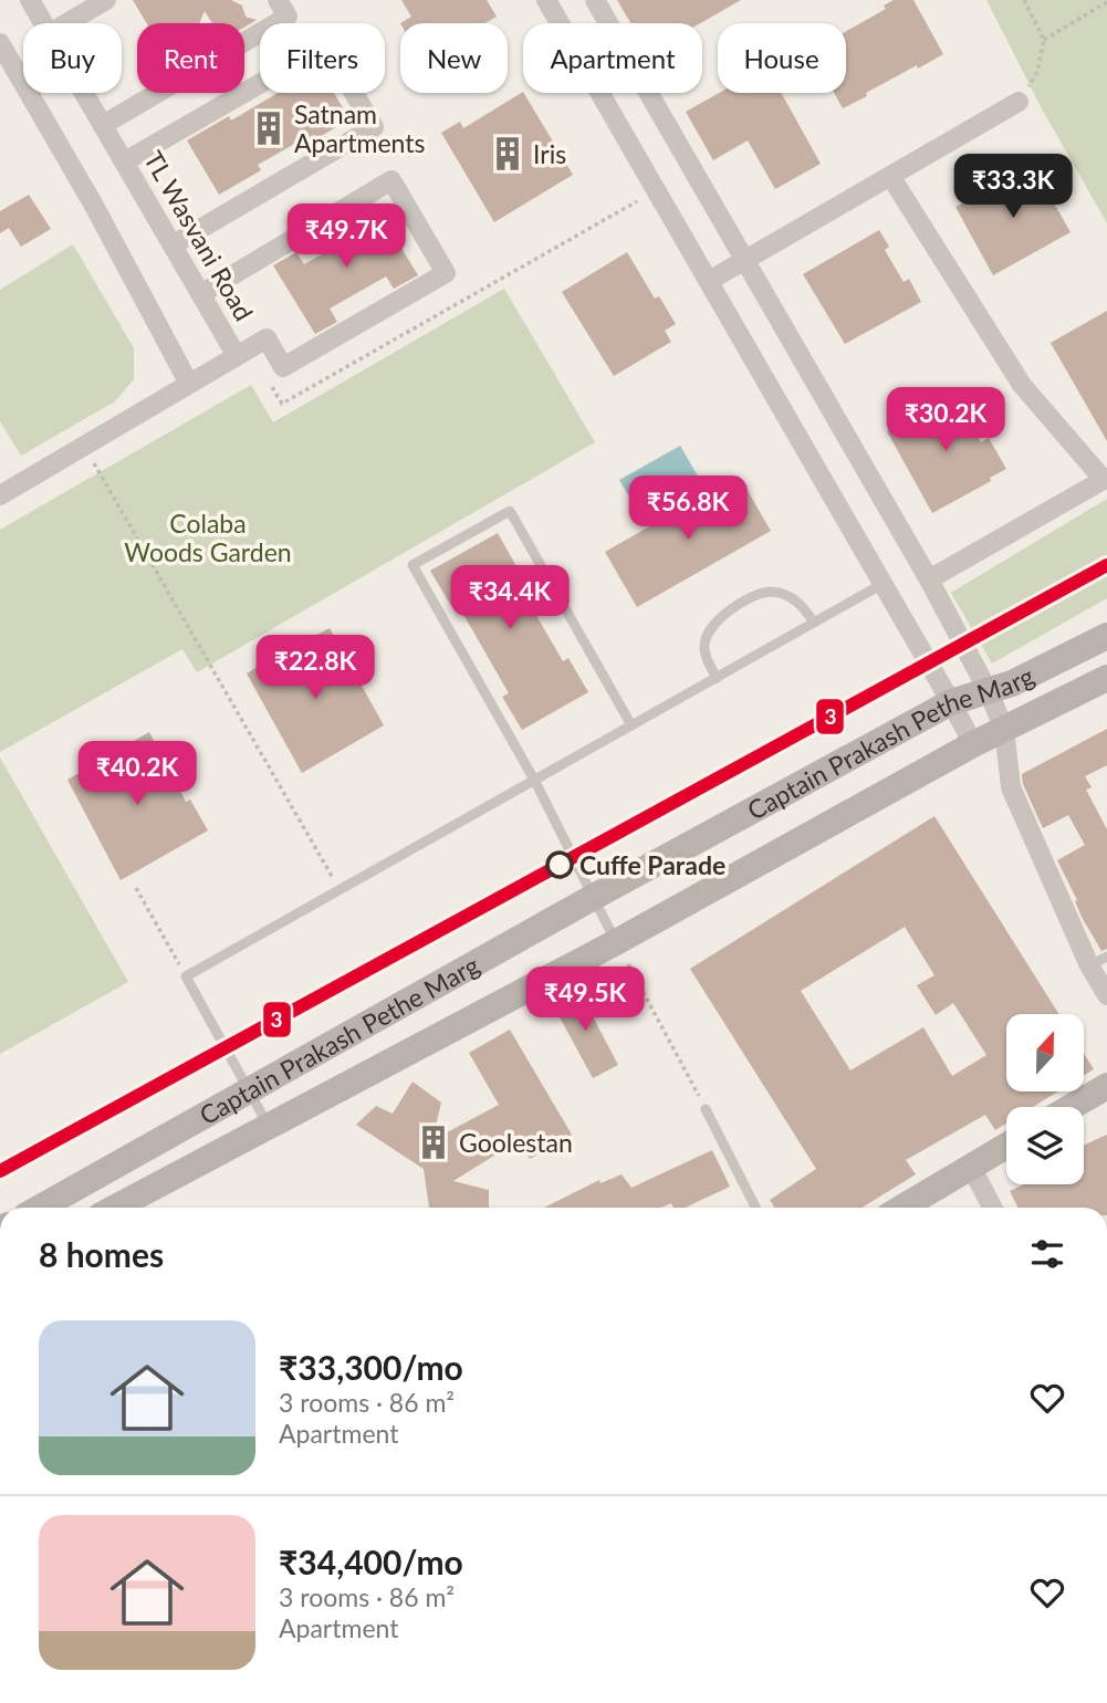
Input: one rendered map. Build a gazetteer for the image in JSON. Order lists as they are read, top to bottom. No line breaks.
{"streets":{"main road":["Captain Prakash Pethe Marg"],"street":["TL Wasvani Road"]},"parks":["Colaba Woods Garden"],"places":{"building":["Satnam Apartments","Iris","Goolestan"],"other":["Cuffe Parade"]},"lines":["metro line 3"],"north":"top","page":{"chip":["Buy","Rent","Filters","New","Apartment","House"],"price":["₹33.3K","₹49.7K","₹30.2K","₹56.8K","₹34.4K","₹22.8K","₹40.2K","₹49.5K"],"heading":"8 homes","list":[{"name":"₹33,300/mo","note":"3 rooms · 86 m² · Apartment"},{"name":"₹34,400/mo","note":"3 rooms · 86 m² · Apartment"}]}}
